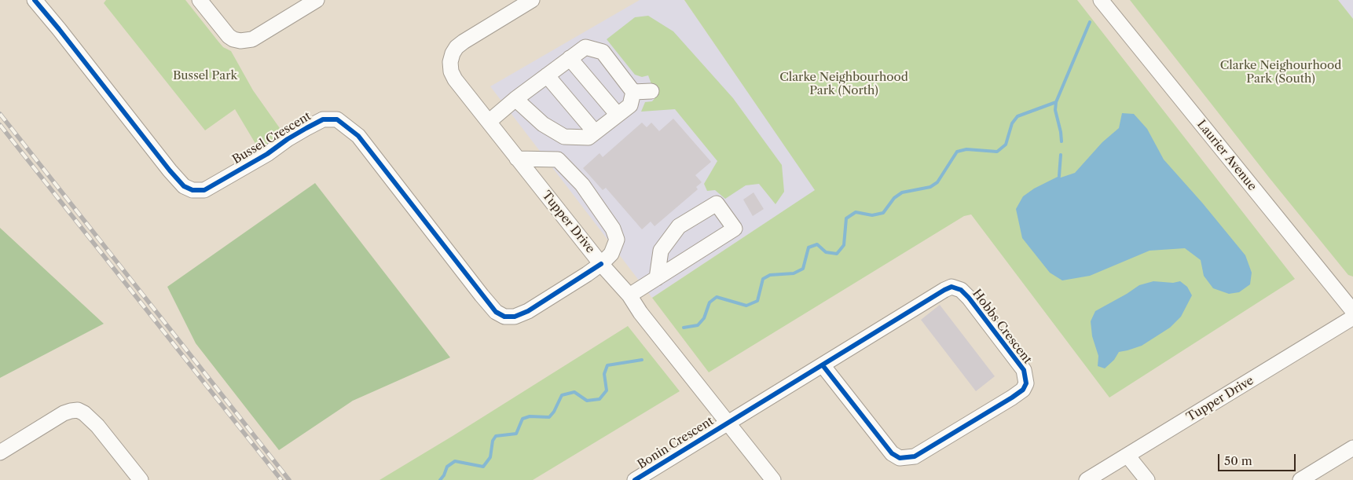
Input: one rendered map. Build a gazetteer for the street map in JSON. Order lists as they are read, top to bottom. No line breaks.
{"streets":{"street":["Bussel Crescent","Laurier Avenue","Tupper Drive","Hobbs Crescent","Bonin Crescent"]},"crossings":[["Bussel Crescent","Tupper Drive"],["Tupper Drive","Hobbs Crescent"],["Tupper Drive","Bonin Crescent"],["Hobbs Crescent","Bonin Crescent"]],"parks":["Clarke Neighourhood Park (South)","Bussel Park","Clarke Neighbourhood Park (North)"],"scale_bar":"50 m"}
